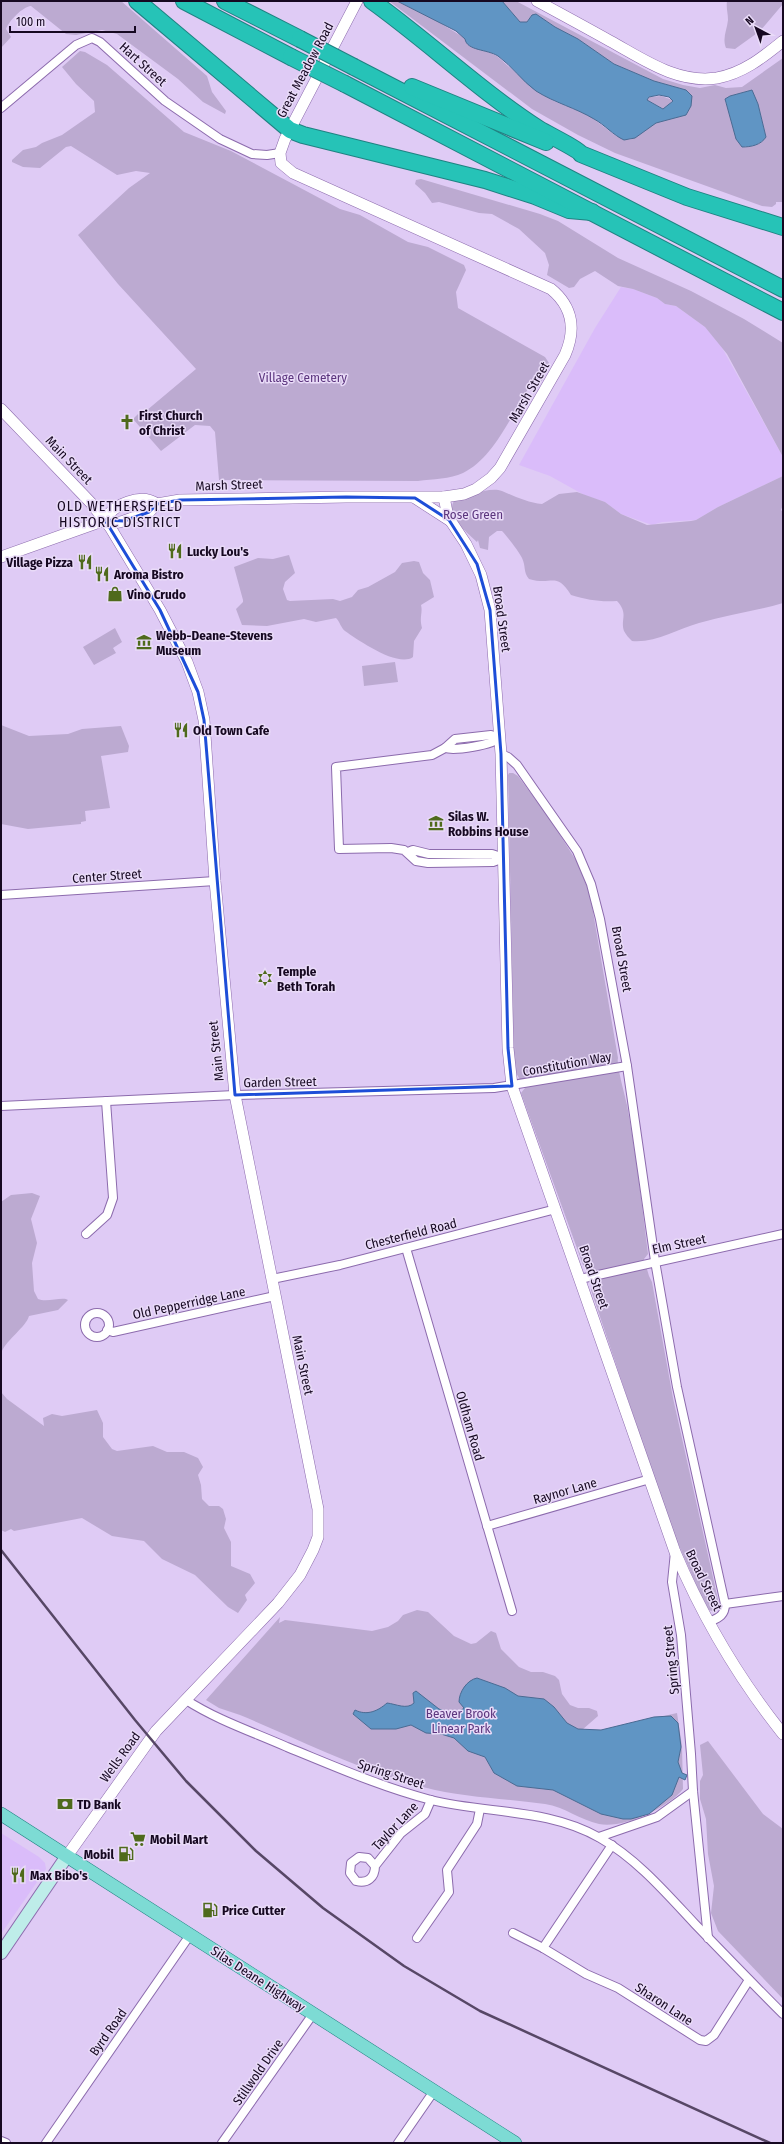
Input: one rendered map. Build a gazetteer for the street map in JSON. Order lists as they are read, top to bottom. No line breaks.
{"streets":{"main road":["Wells Road","Silas Deane Highway"],"street":["Hart Street","Great Meadow Road","Marsh Street","Main Street","Broad Street","Center Street","Constitution Way","Garden Street","Chesterfield Road","Elm Street","Old Pepperridge Lane","Oldham Road","Raynor Lane","Spring Street","Taylor Lane","Sharon Lane","Byrd Road","Stillwold Drive"]},"crossings":[["Hart Street","Great Meadow Road"],["Hart Street","Marsh Street"],["Great Meadow Road","Marsh Street"],["Marsh Street","Main Street"],["Marsh Street","Broad Street"],["Main Street","Center Street"],["Main Street","Garden Street"],["Main Street","Chesterfield Road"],["Main Street","Old Pepperridge Lane"],["Main Street","Spring Street"],["Main Street","Wells Road"],["Broad Street","Constitution Way"],["Broad Street","Garden Street"],["Broad Street","Chesterfield Road"],["Broad Street","Elm Street"],["Broad Street","Raynor Lane"],["Broad Street","Spring Street"],["Constitution Way","Garden Street"],["Chesterfield Road","Oldham Road"],["Oldham Road","Raynor Lane"],["Spring Street","Wells Road"],["Spring Street","Taylor Lane"],["Spring Street","Sharon Lane"],["Wells Road","Silas Deane Highway"],["Silas Deane Highway","Byrd Road"],["Silas Deane Highway","Stillwold Drive"]],"districts":["OLD WETHERSFIELD HISTORIC DISTRICT"],"parks":["Village Cemetery","Rose Green","Beaver Brook Linear Park"],"places":{"church":["First Church of Christ"],"restaurant":["Lucky Lou's","Village Pizza","Aroma Bistro","Old Town Cafe","Max Bibo's"],"shop":["Vino Crudo"],"museum":["Webb-Deane-Stevens Museum","Silas W. Robbins House"],"synagogue":["Temple Beth Torah"],"bank":["TD Bank"],"supermarket":["Mobil Mart"],"fuel station":["Mobil","Price Cutter"]},"scale_bar":"100 m","north":"top left"}
